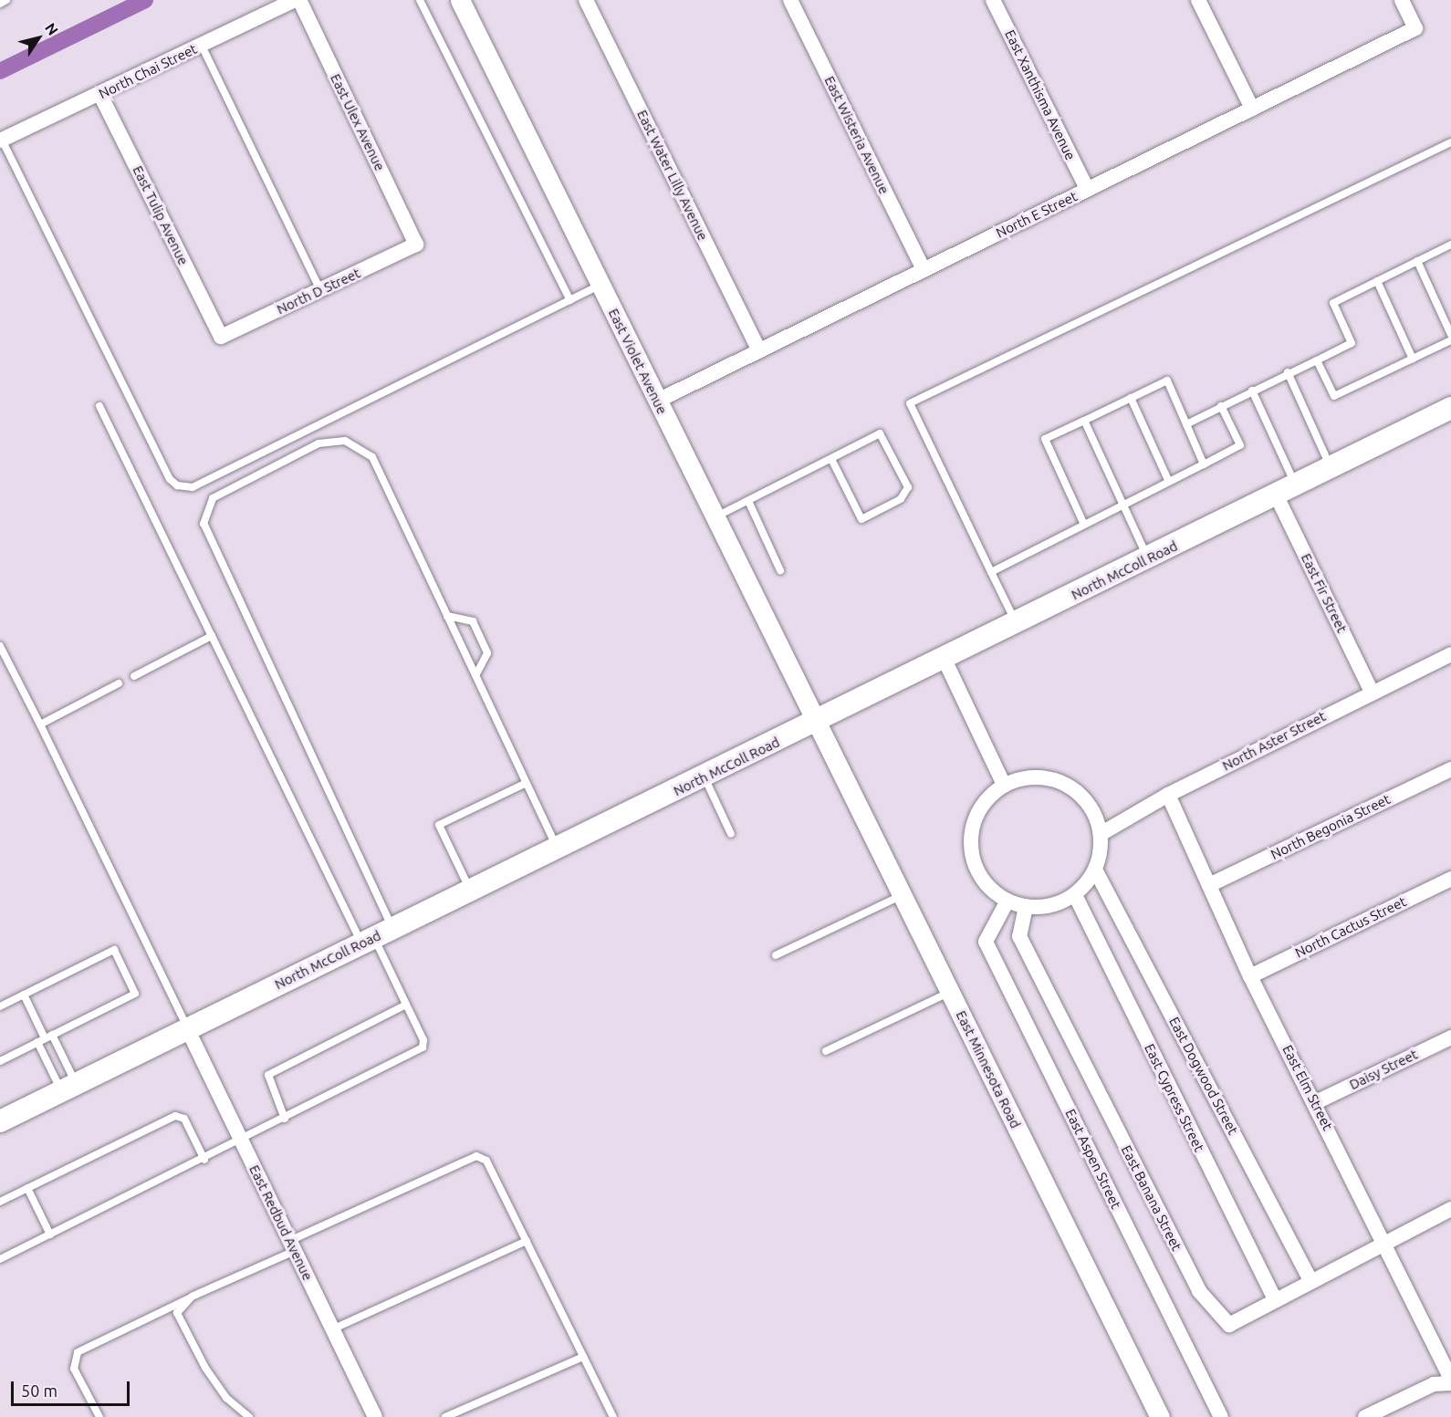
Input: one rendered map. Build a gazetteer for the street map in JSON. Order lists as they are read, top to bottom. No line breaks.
{"streets":{"main road":["North McColl Road"],"street":["North Chai Street","East Xanthisma Avenue","East Ulex Avenue","East Wisteria Avenue","East Water Lilly Avenue","North E Street","East Tulip Avenue","North D Street","East Violet Avenue","East Fir Street","North Aster Street","North Begonia Street","North Cactus Street","East Minnesota Road","Daisy Street","East Dogwood Street","East Elm Street","East Cypress Street","East Aspen Street","East Banana Street","East Redbud Avenue"]},"crossings":[["North Chai Street","East Ulex Avenue"],["North Chai Street","East Tulip Avenue"],["East Xanthisma Avenue","North E Street"],["East Ulex Avenue","North D Street"],["East Wisteria Avenue","North E Street"],["East Water Lilly Avenue","North E Street"],["North E Street","East Violet Avenue"],["East Tulip Avenue","North D Street"],["East Violet Avenue","North McColl Road"],["East Violet Avenue","East Minnesota Road"],["North McColl Road","East Fir Street"],["North McColl Road","East Minnesota Road"],["North McColl Road","East Redbud Avenue"],["East Fir Street","North Aster Street"],["North Aster Street","East Dogwood Street"],["North Aster Street","East Elm Street"],["North Aster Street","East Cypress Street"],["North Aster Street","East Aspen Street"],["North Aster Street","East Banana Street"],["North Begonia Street","East Elm Street"],["North Cactus Street","East Elm Street"],["Daisy Street","East Elm Street"],["East Dogwood Street","East Cypress Street"],["East Dogwood Street","East Aspen Street"],["East Dogwood Street","East Banana Street"],["East Elm Street","East Banana Street"],["East Cypress Street","East Aspen Street"],["East Cypress Street","East Banana Street"],["East Aspen Street","East Banana Street"]],"scale_bar":"50 m","north":"top right"}
